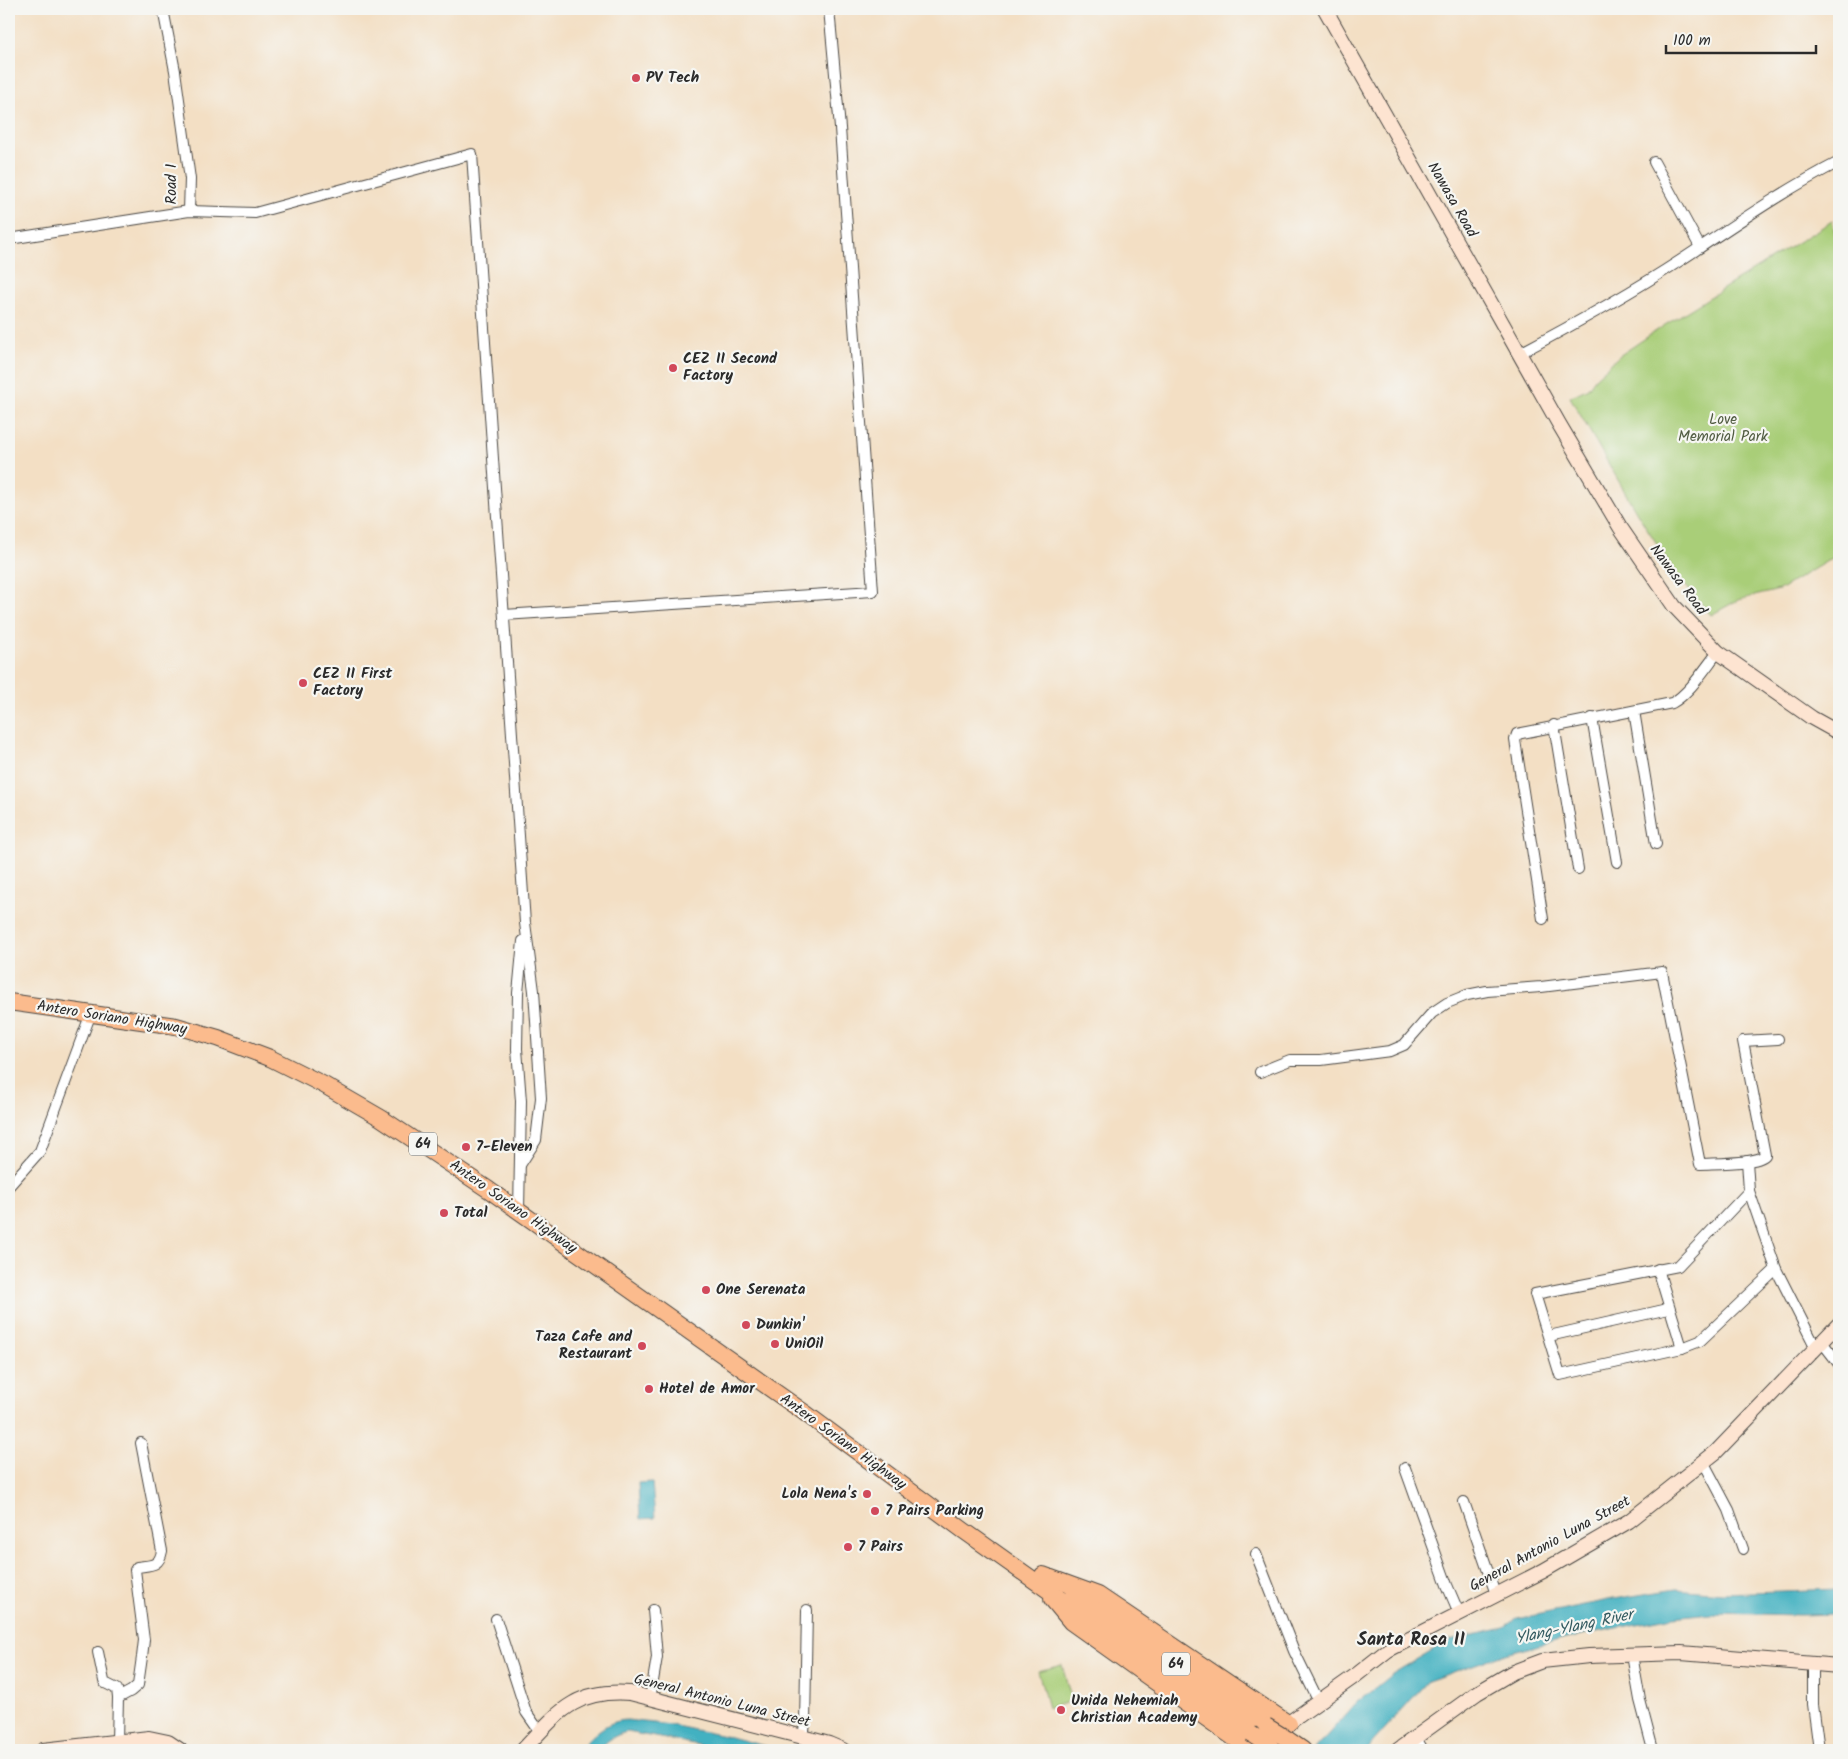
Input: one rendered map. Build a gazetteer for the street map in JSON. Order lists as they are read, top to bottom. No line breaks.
{"streets":{"main road":["Antero Soriano Highway","64"],"street":["Road 1","Nawasa Road","General Antonio Luna Street"]},"crossings":[["Antero Soriano Highway","General Antonio Luna Street"]],"districts":["Santa Rosa II"],"water":["Ylang-Ylang River"],"parks":["Love Memorial Park"],"places":["PV Tech","CEZ II Second Factory","CEZ II First Factory","7-Eleven","Total","One Serenata","Dunkin'","UniOil","Taza Cafe and Restaurant","Hotel de Amor","Lola Nena's","7 Pairs Parking","7 Pairs","Unida Nehemiah Christian Academy"],"scale_bar":"100 m"}
